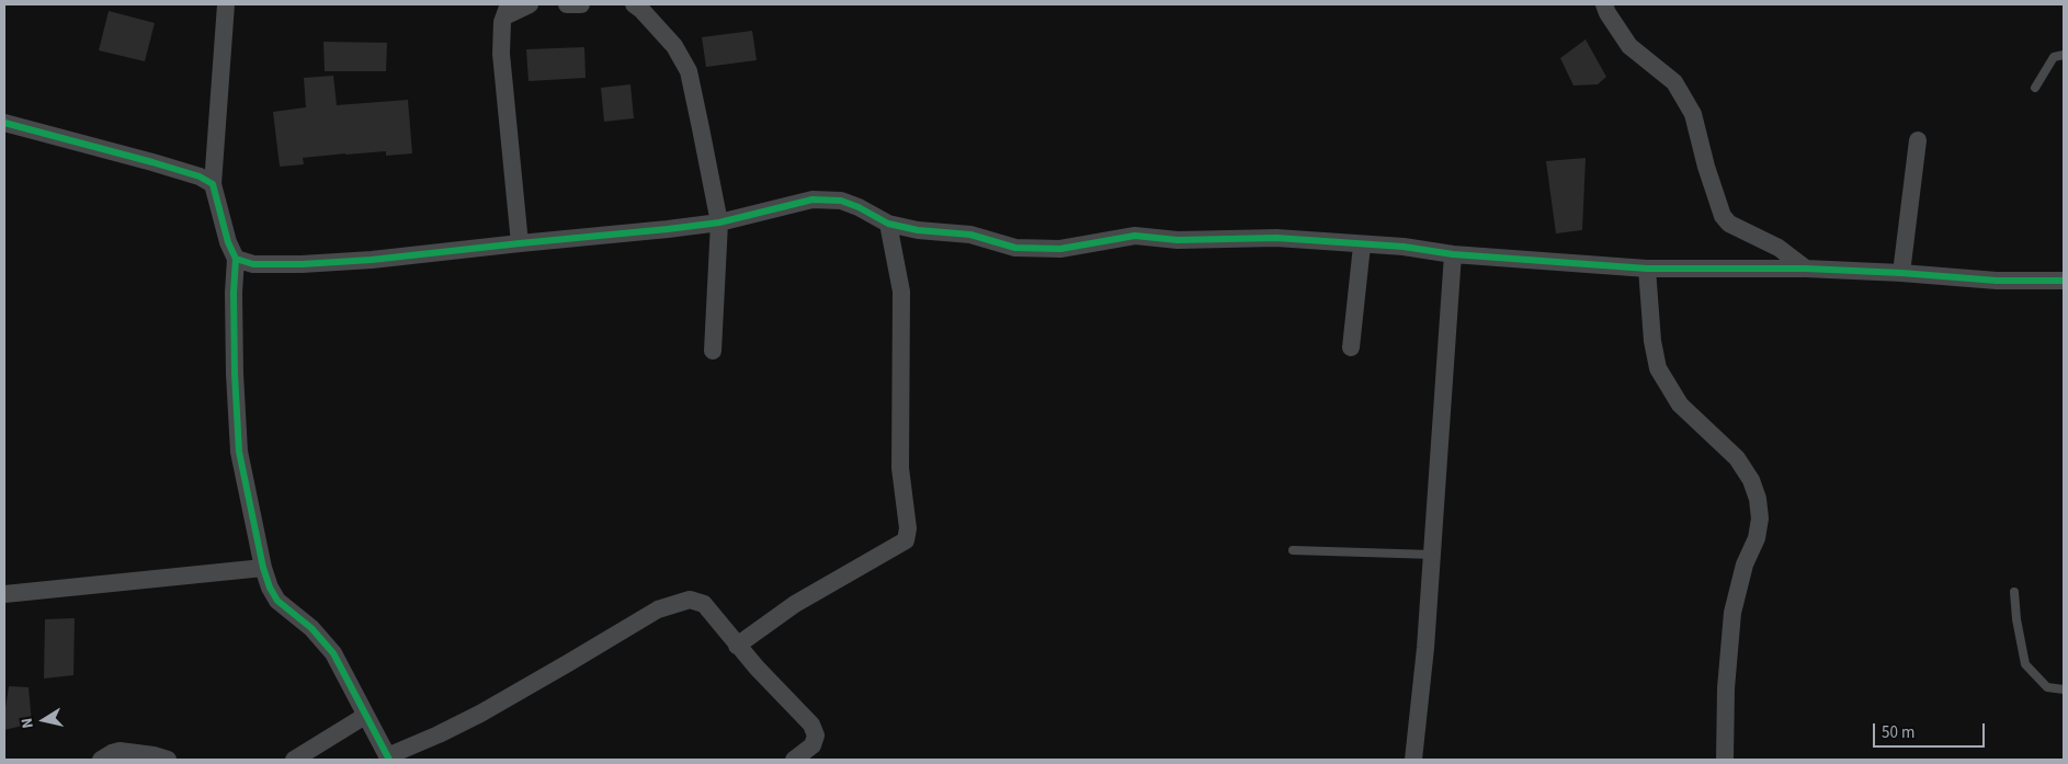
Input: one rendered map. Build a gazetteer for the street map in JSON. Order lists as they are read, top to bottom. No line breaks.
{"scale_bar":"50 m","north":"left"}
